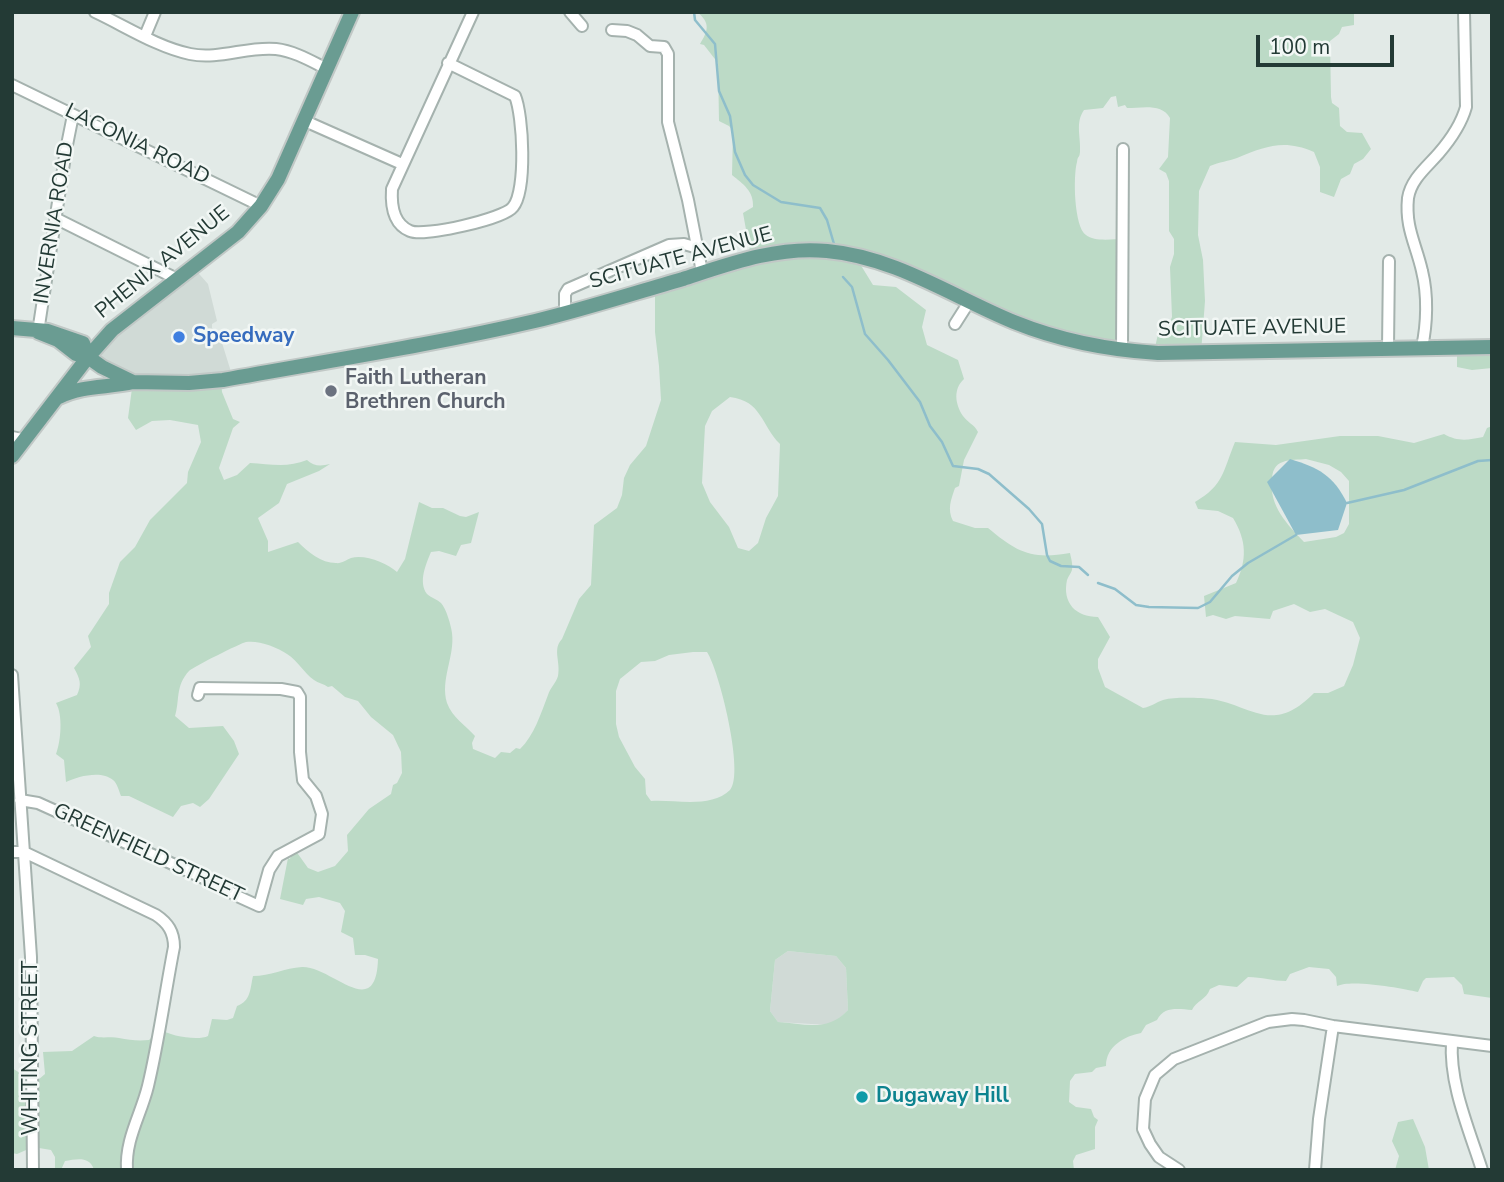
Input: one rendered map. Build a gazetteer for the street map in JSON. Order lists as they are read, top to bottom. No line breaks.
{"streets":{"main road":["SCITUATE AVENUE","PHENIX AVENUE"],"street":["LACONIA ROAD","INVERNIA ROAD","GREENFIELD STREET","WHITING STREET"]},"crossings":[["LACONIA ROAD","INVERNIA ROAD"],["LACONIA ROAD","PHENIX AVENUE"],["INVERNIA ROAD","SCITUATE AVENUE"],["SCITUATE AVENUE","PHENIX AVENUE"],["GREENFIELD STREET","WHITING STREET"]],"places":["Speedway","Faith Lutheran Brethren Church","Dugaway Hill"],"scale_bar":"100 m"}
